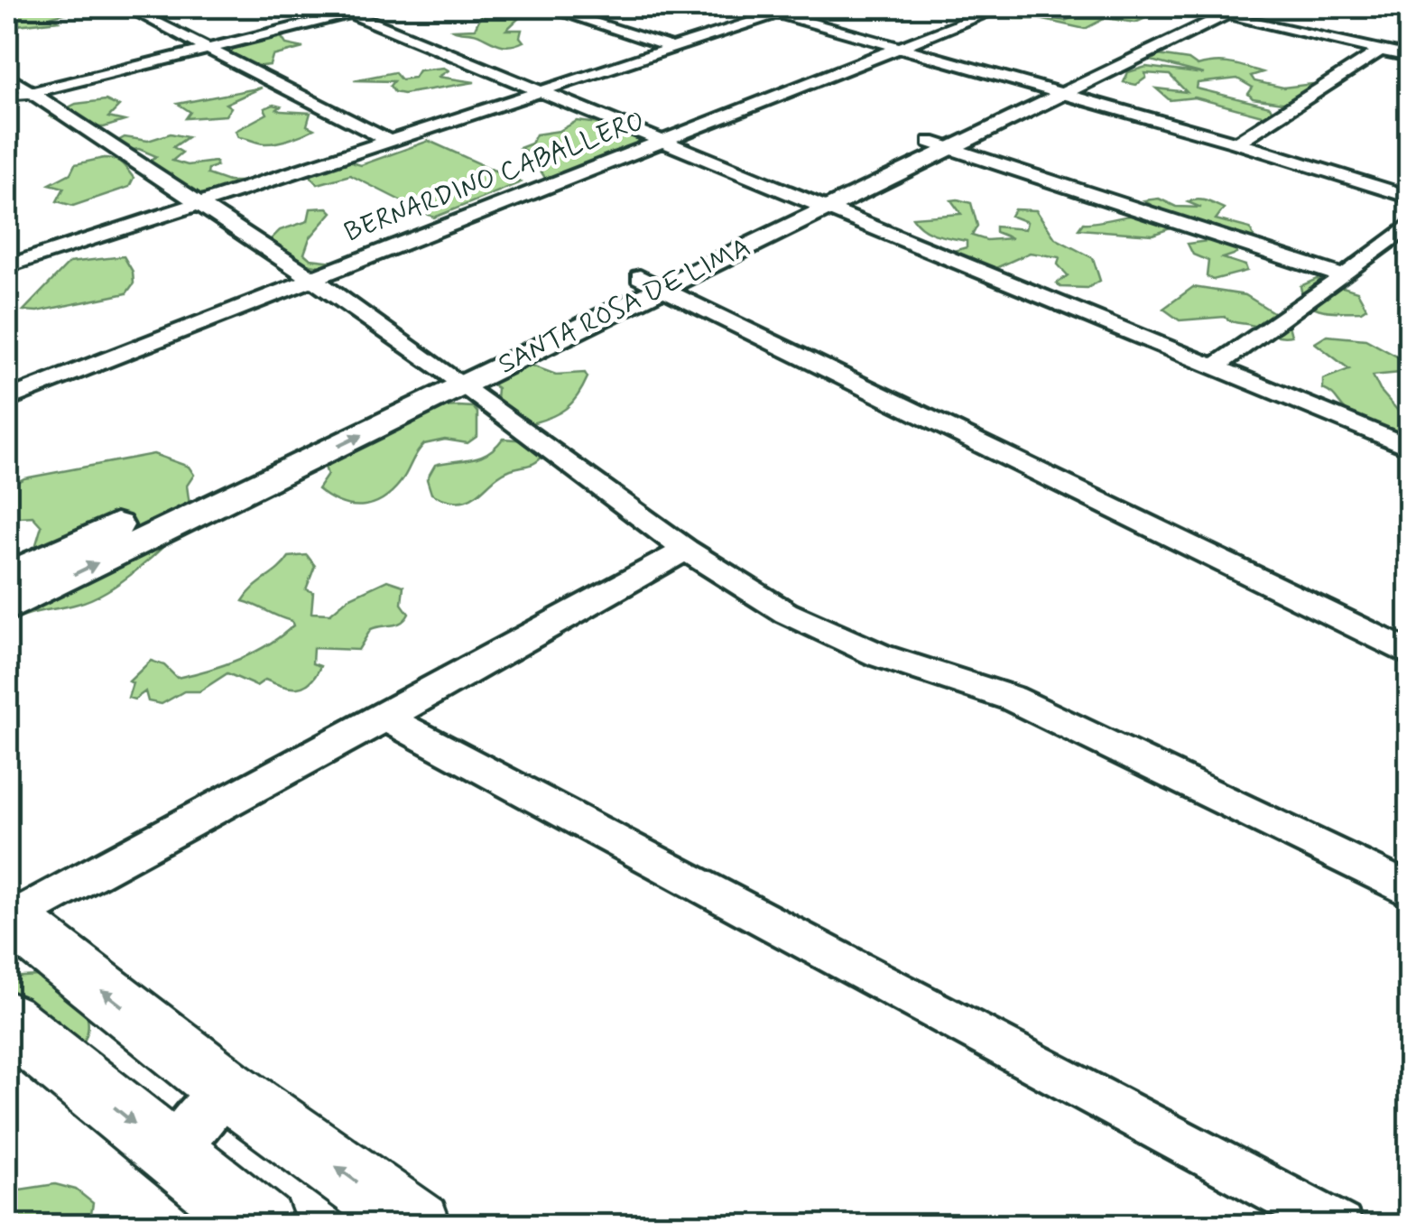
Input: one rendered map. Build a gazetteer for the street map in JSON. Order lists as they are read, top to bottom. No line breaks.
{"streets":{"street":["BERNARDINO CABALLERO","SANTA ROSA DE LIMA"]}}
